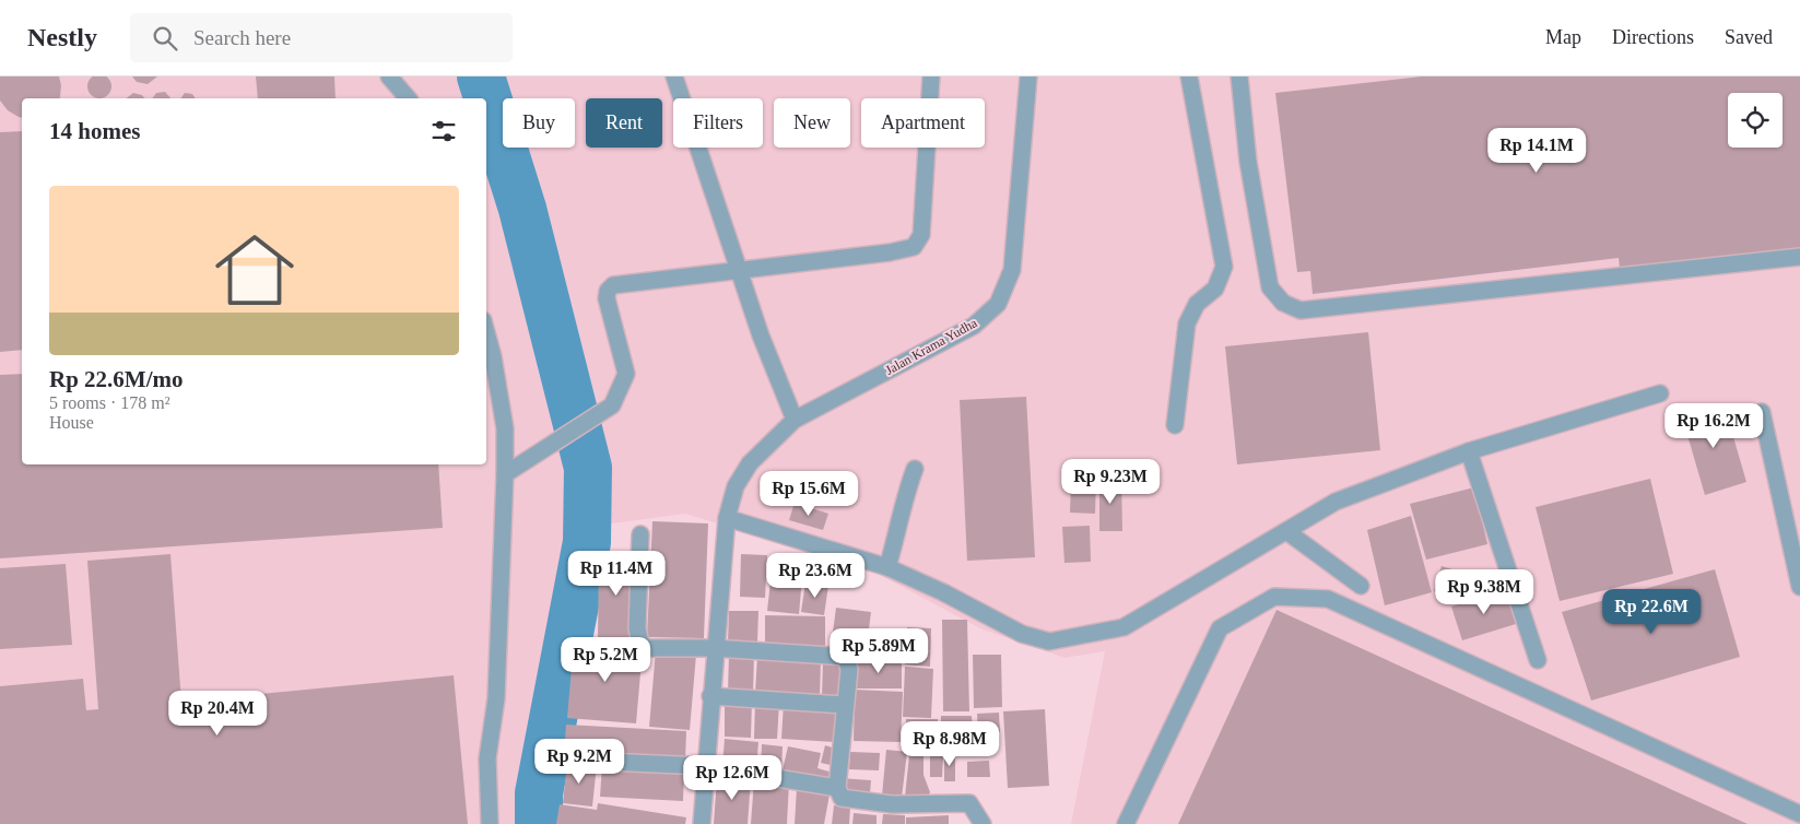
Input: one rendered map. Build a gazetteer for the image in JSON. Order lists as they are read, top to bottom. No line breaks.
{"streets":{"street":["Jalan Krama Yudha"]},"page":{"header":"Nestly","search":"Search here","nav":["Map","Directions","Saved"],"chip":["Buy","Rent","Filters","New","Apartment"],"heading":"14 homes","price":["Rp 14.1M","Rp 16.2M","Rp 9.23M","Rp 15.6M","Rp 11.4M","Rp 23.6M","Rp 9.38M","Rp 22.6M","Rp 5.89M","Rp 5.2M","Rp 20.4M","Rp 8.98M","Rp 9.2M","Rp 12.6M"],"list":[{"name":"Rp 22.6M/mo","note":"5 rooms · 178 m² · House"}]}}
